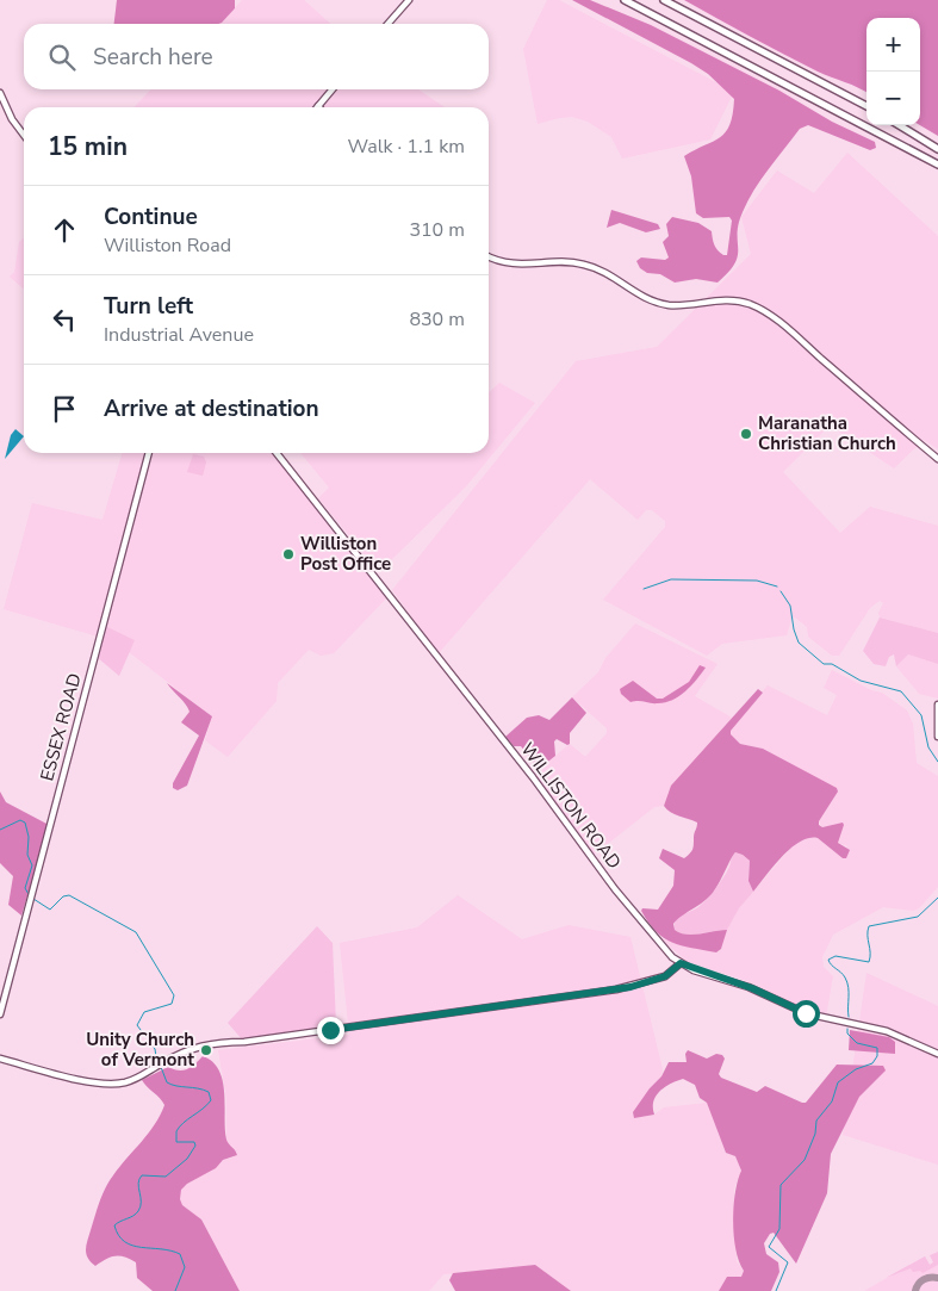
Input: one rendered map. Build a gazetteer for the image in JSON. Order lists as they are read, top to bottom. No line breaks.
{"streets":{"main road":["ESSEX ROAD","WILLISTON ROAD"]},"places":["Maranatha Christian Church","Williston Post Office","Unity Church of Vermont"],"page":{"map_buttons":["+","−"],"search":"Search here","heading":["15 min","Walk · 1.1 km"],"list":[["Continue","Williston Road","310 m"],["Turn left","Industrial Avenue","830 m"],"Arrive at destination"]}}
